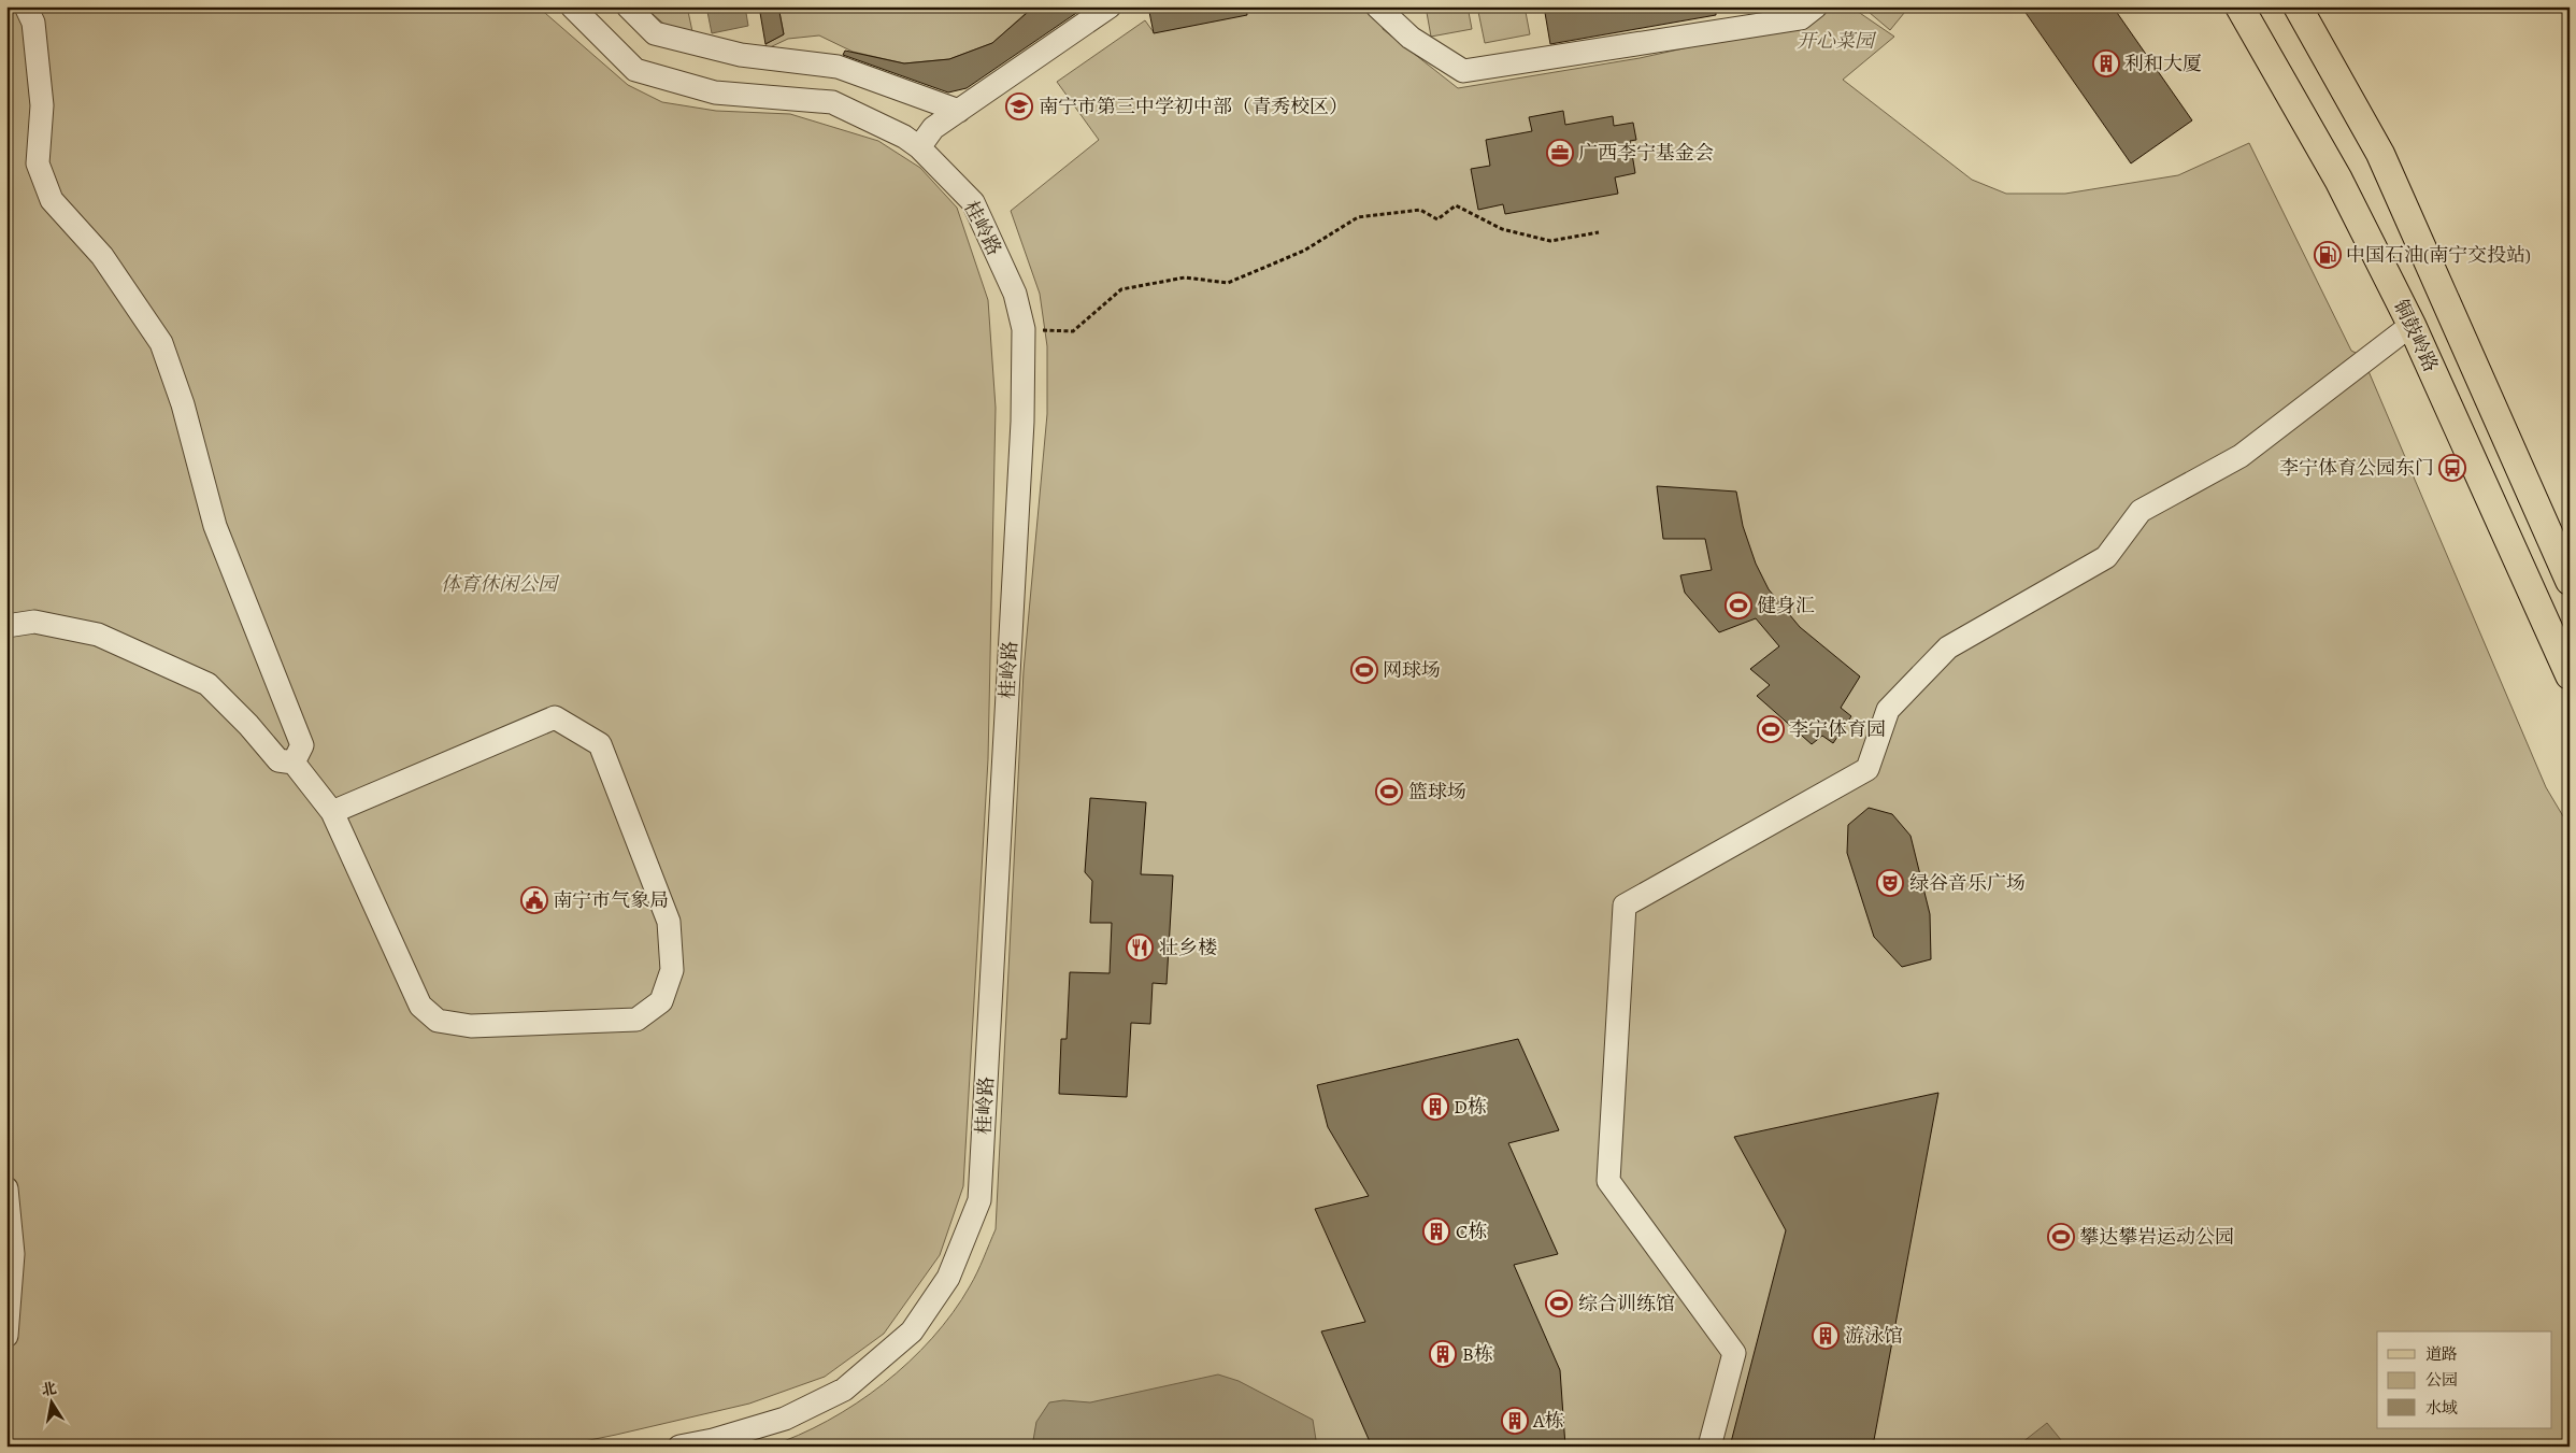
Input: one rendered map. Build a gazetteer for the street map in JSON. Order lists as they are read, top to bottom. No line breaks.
{"streets":{"main road":["铜鼓岭路"],"street":["桂岭路"]},"parks":["开心菜园","体育休闲公园"],"places":{"building":["利和大厦","D栋","C栋","游泳馆","B栋","A栋"],"school or university":["南宁市第三中学初中部（青秀校区）"],"office":["广西李宁基金会"],"fuel station":["中国石油(南宁交投站)"],"bus stop":["李宁体育公园东门"],"sports":["健身汇","网球场","李宁体育园","篮球场","攀达攀岩运动公园","综合训练馆"],"theatre":["绿谷音乐广场"],"public building":["南宁市气象局"],"restaurant":["壮乡楼"]},"legend":["道路","公园","水域"],"north":"top"}
